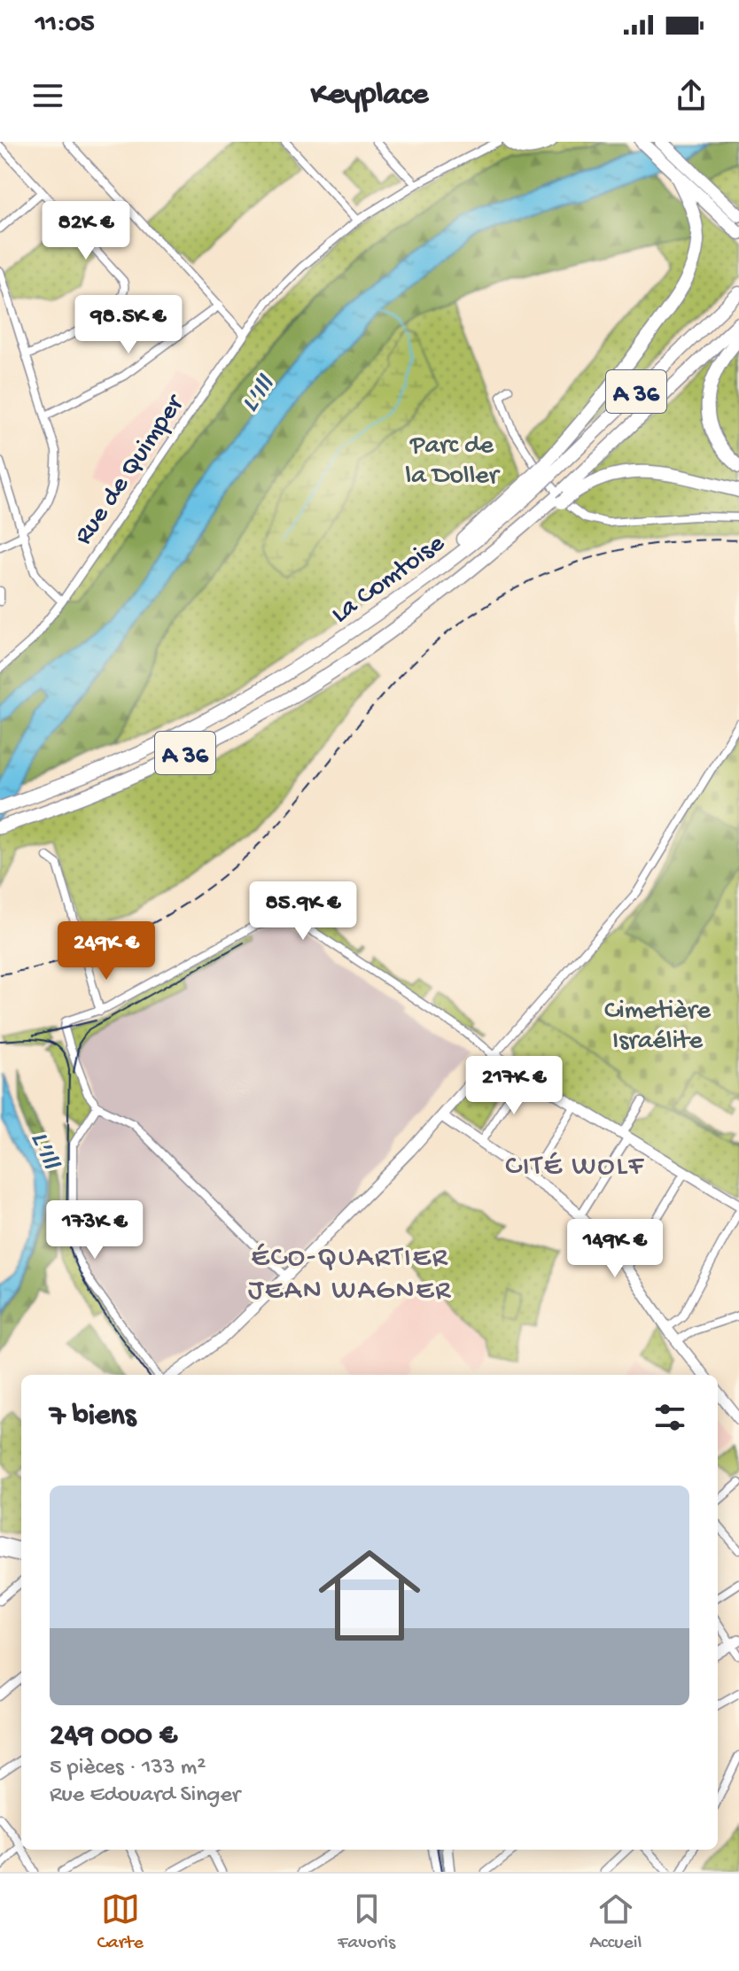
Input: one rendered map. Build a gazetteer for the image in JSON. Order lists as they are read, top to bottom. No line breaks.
{"streets":{"highway":["A 36","La Comtoise"],"street":["Rue de Quimper"]},"crossings":[["A 36","La Comtoise"]],"districts":["CITÉ WOLF","ÉCO-QUARTIER JEAN WAGNER"],"water":["L'Ill"],"parks":["Parc de la Doller","Cimetière Israélite"],"page":{"status":"11:05","header":"Keyplace","price":["82K €","98.5K €","85.9K €","249K €","217K €","173K €","149K €"],"heading":"7 biens","list":[{"name":"249 000 €","note":"5 pièces · 133 m² · Rue Edouard Singer"}],"tabs":["Carte","Favoris","Accueil"]}}
